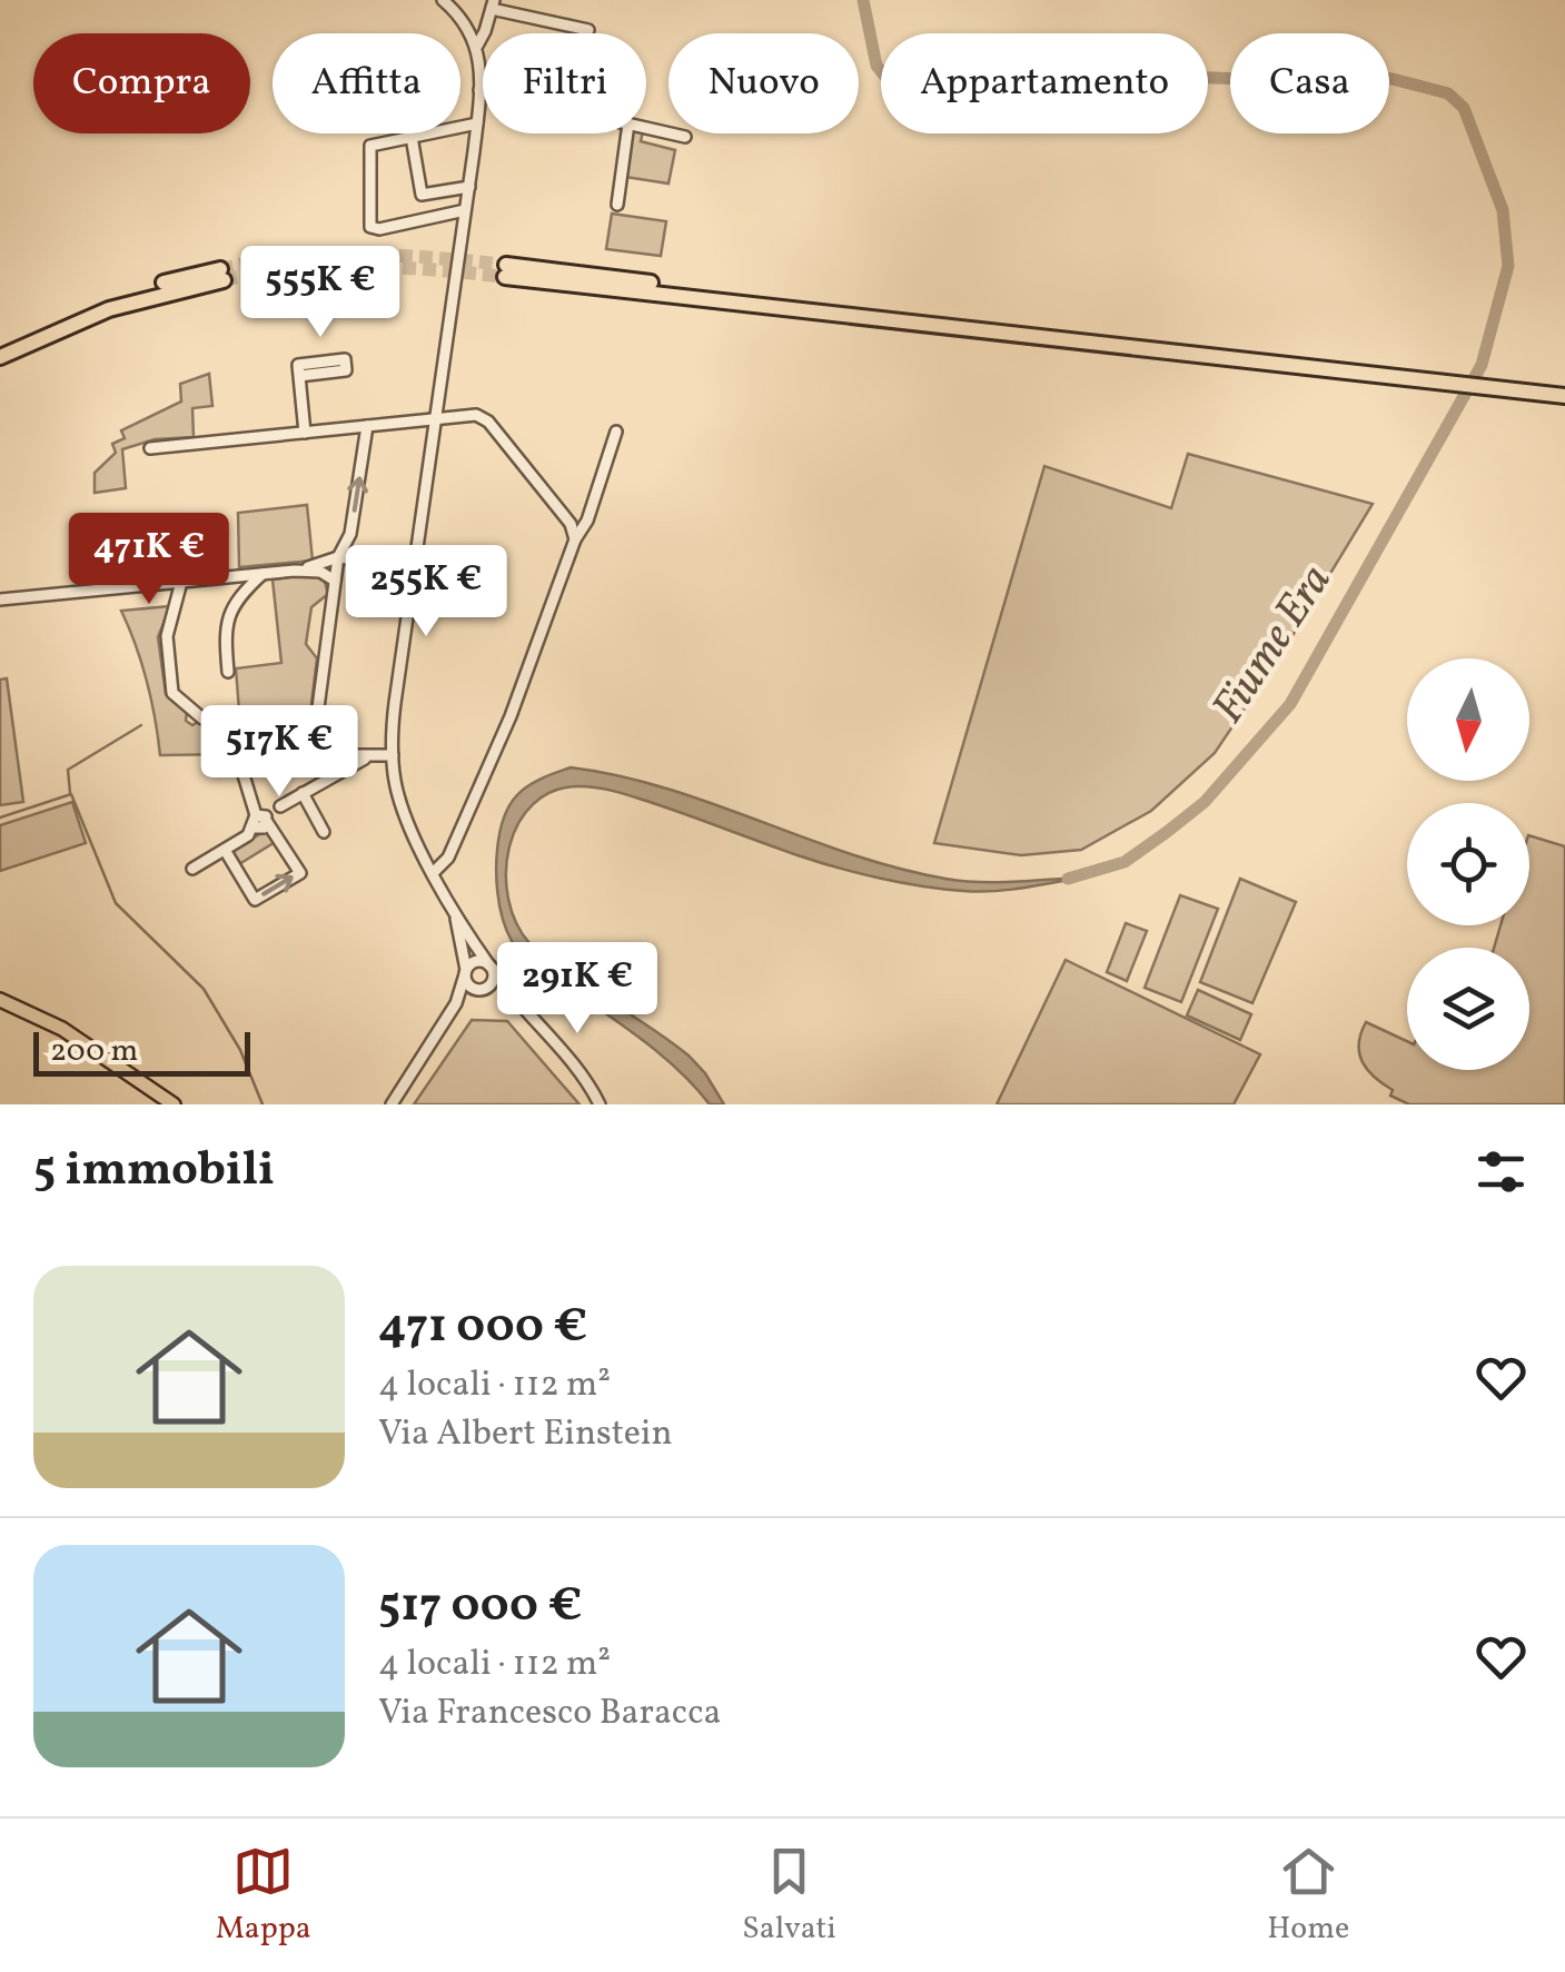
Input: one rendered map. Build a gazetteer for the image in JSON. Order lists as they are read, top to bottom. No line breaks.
{"water":["Fiume Era"],"scale_bar":"200 m","north":"bottom","page":{"chip":["Compra","Affitta","Filtri","Nuovo","Appartamento","Casa"],"price":["555K €","471K €","255K €","517K €","291K €"],"scale":"200 m","heading":"5 immobili","list":[{"name":"471 000 €","note":"4 locali · 112 m² · Via Albert Einstein"},{"name":"517 000 €","note":"4 locali · 112 m² · Via Francesco Baracca"}],"tabs":["Mappa","Salvati","Home"]}}
